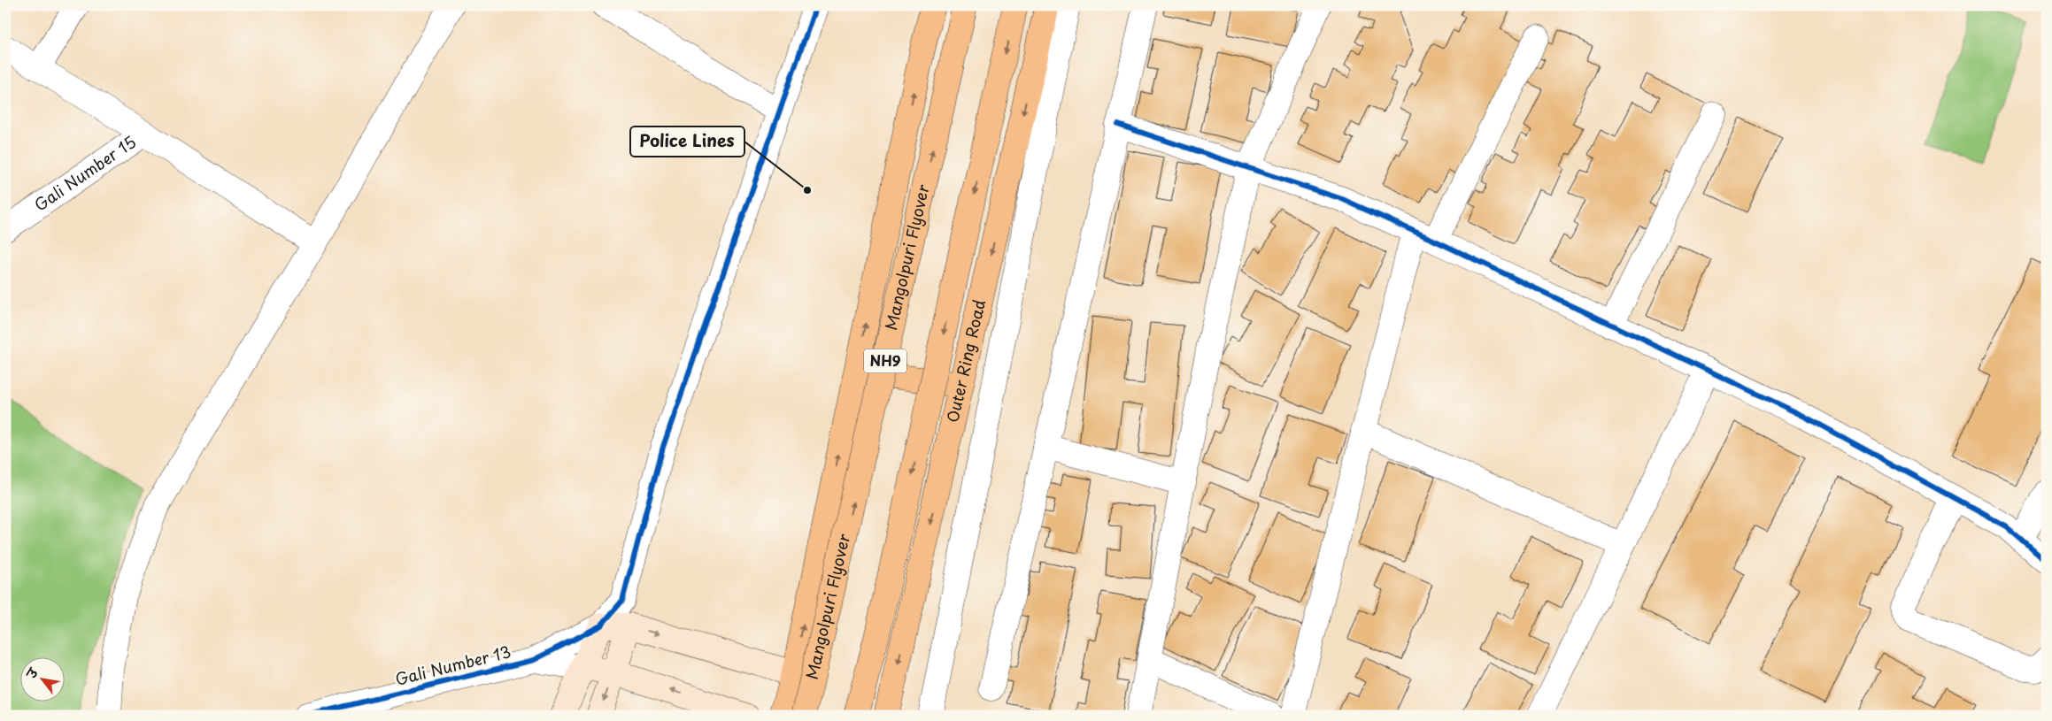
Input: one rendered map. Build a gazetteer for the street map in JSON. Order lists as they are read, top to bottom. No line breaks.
{"streets":{"main road":["Mangolpuri Flyover","NH9","Outer Ring Road"],"street":["Gali Number 15","Gali Number 13"]},"places":["Police Lines"],"north":"top left"}
